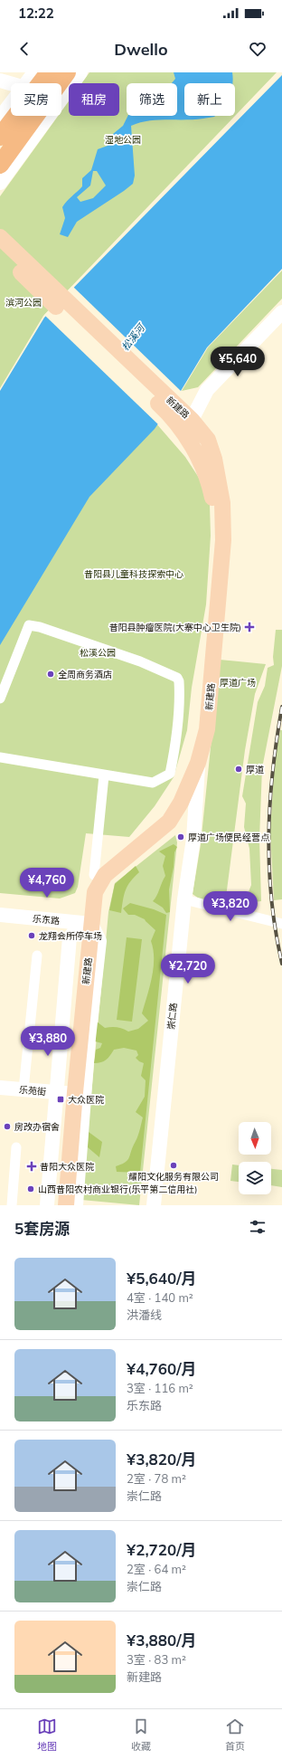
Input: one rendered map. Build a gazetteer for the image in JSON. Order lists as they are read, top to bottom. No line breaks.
{"streets":{"main road":["新建路","乐东路","崇仁路","乐苑街"]},"crossings":[["新建路","乐东路"],["新建路","崇仁路"],["新建路","乐苑街"]],"water":["松溪河"],"parks":["湿地公园","滨河公园","昔阳县儿童科技探索中心","松溪公园","厚道广场"],"places":{"health":["昔阳县肿瘤医院(大寨中心卫生院)","昔阳大众医院"],"other":["全周商务酒店","厚道","厚道广场便民经营点","龙翔会所停车场","房改办宿舍","耀阳文化服务有限公司","山西昔阳农村商业银行(乐平第二信用社)"],"transit":["大众医院"]},"north":"bottom","page":{"status":"12:22","header":"Dwello","chip":["买房","租房","筛选","新上"],"price":["¥5,640","¥4,760","¥3,820","¥2,720","¥3,880"],"heading":"5套房源","list":[{"name":"¥5,640/月","note":"4室 · 140 m² · 洪潘线"},{"name":"¥4,760/月","note":"3室 · 116 m² · 乐东路"},{"name":"¥3,820/月","note":"2室 · 78 m² · 崇仁路"},{"name":"¥2,720/月","note":"2室 · 64 m² · 崇仁路"},{"name":"¥3,880/月","note":"3室 · 83 m² · 新建路"}],"tabs":["地图","收藏","首页"]}}
